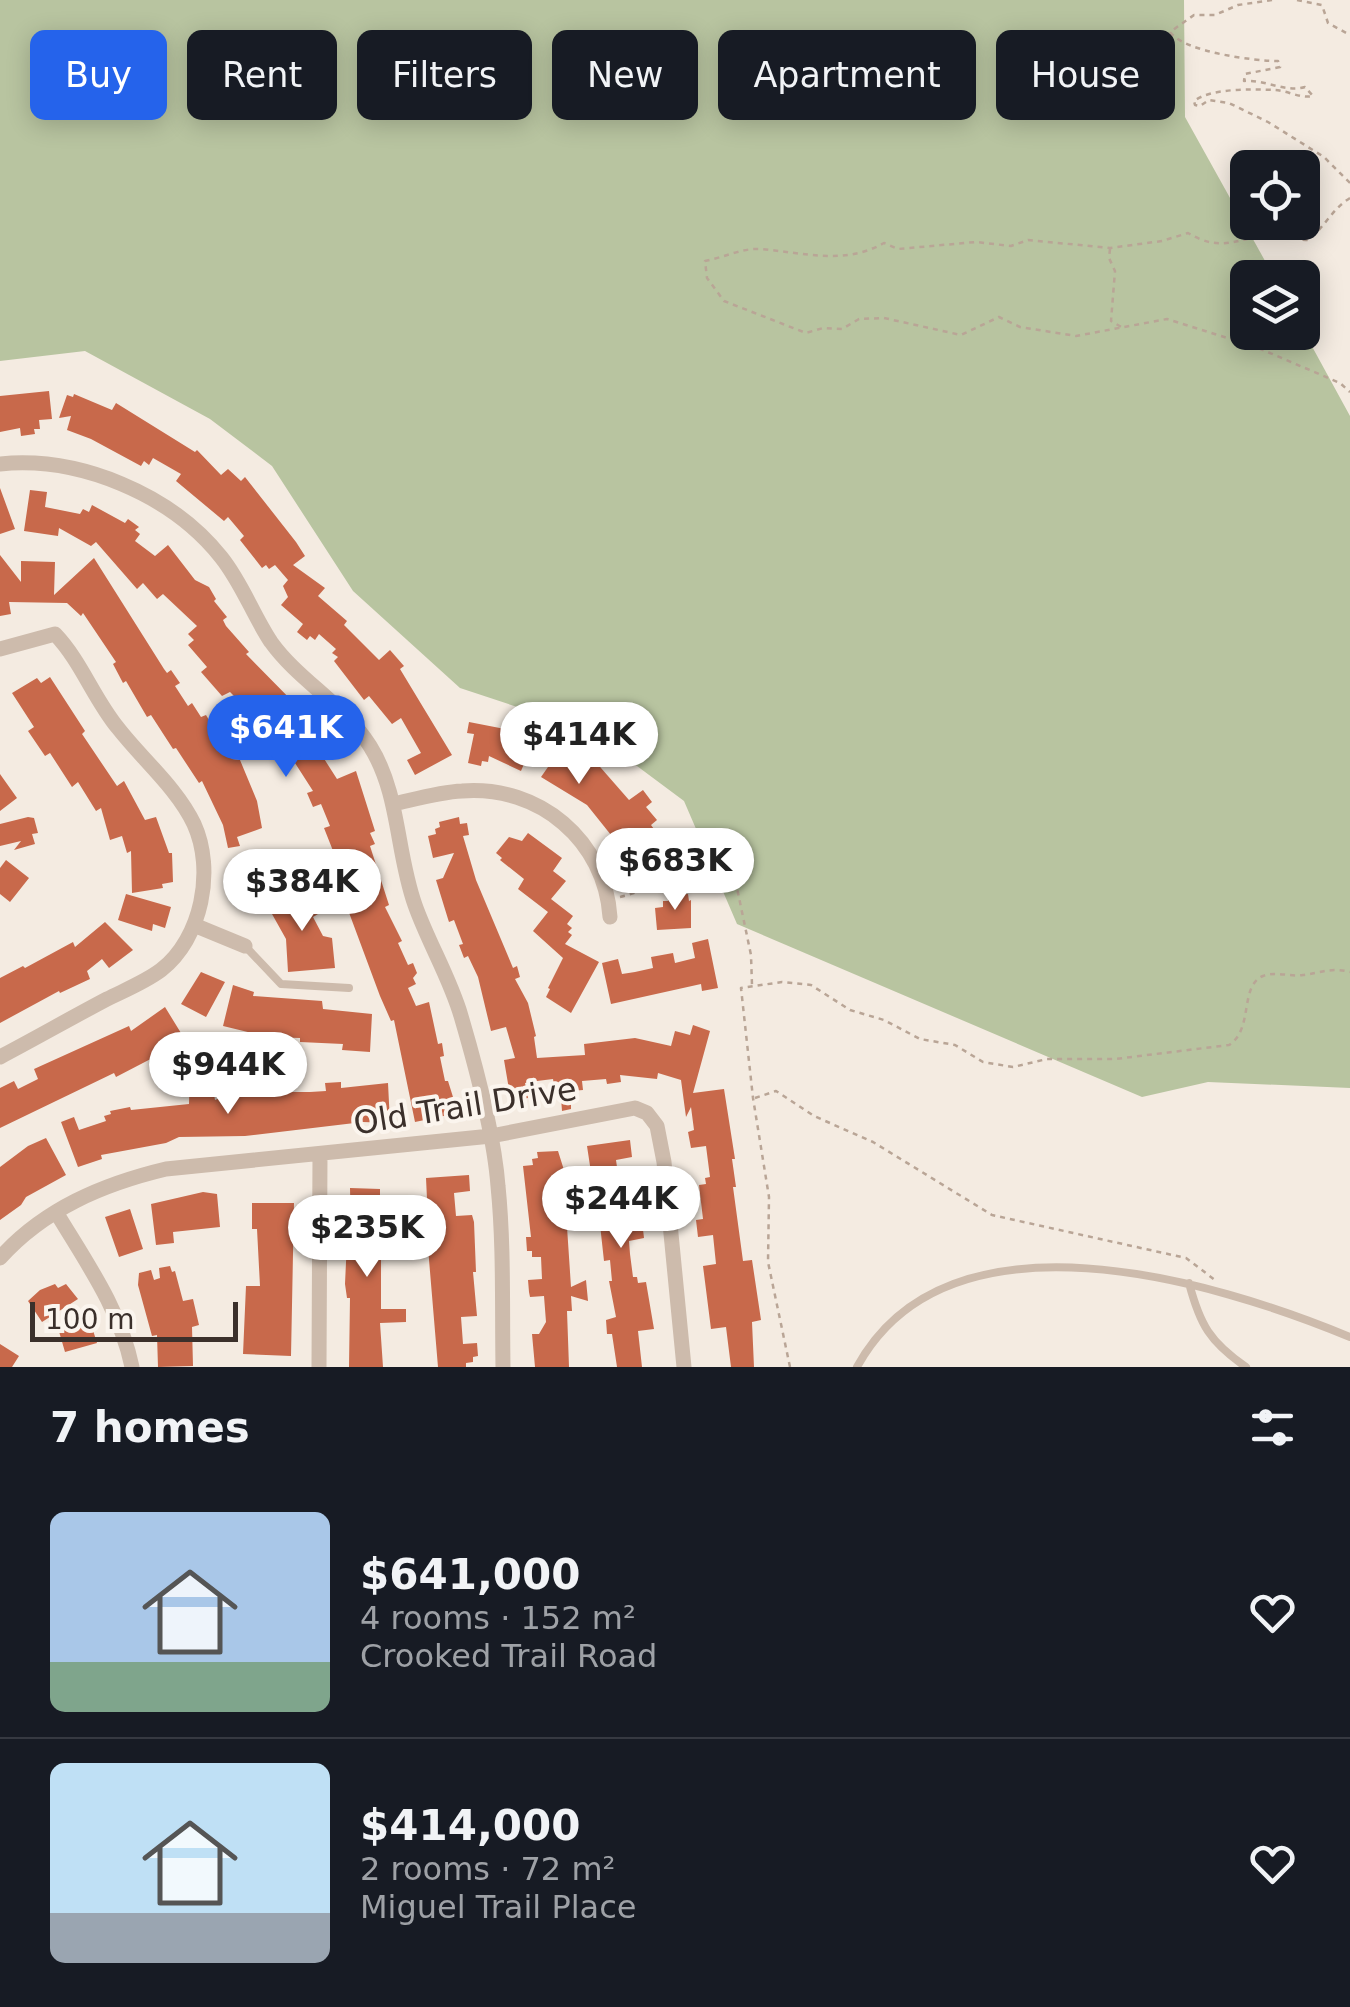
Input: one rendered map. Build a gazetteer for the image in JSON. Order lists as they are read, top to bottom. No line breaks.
{"streets":{"street":["Old Trail Drive"]},"scale_bar":"100 m","page":{"chip":["Buy","Rent","Filters","New","Apartment","House"],"price":["$641K","$414K","$683K","$384K","$944K","$244K","$235K"],"scale":"100 m","heading":"7 homes","list":[{"name":"$641,000","note":"4 rooms · 152 m² · Crooked Trail Road"},{"name":"$414,000","note":"2 rooms · 72 m² · Miguel Trail Place"}]}}
